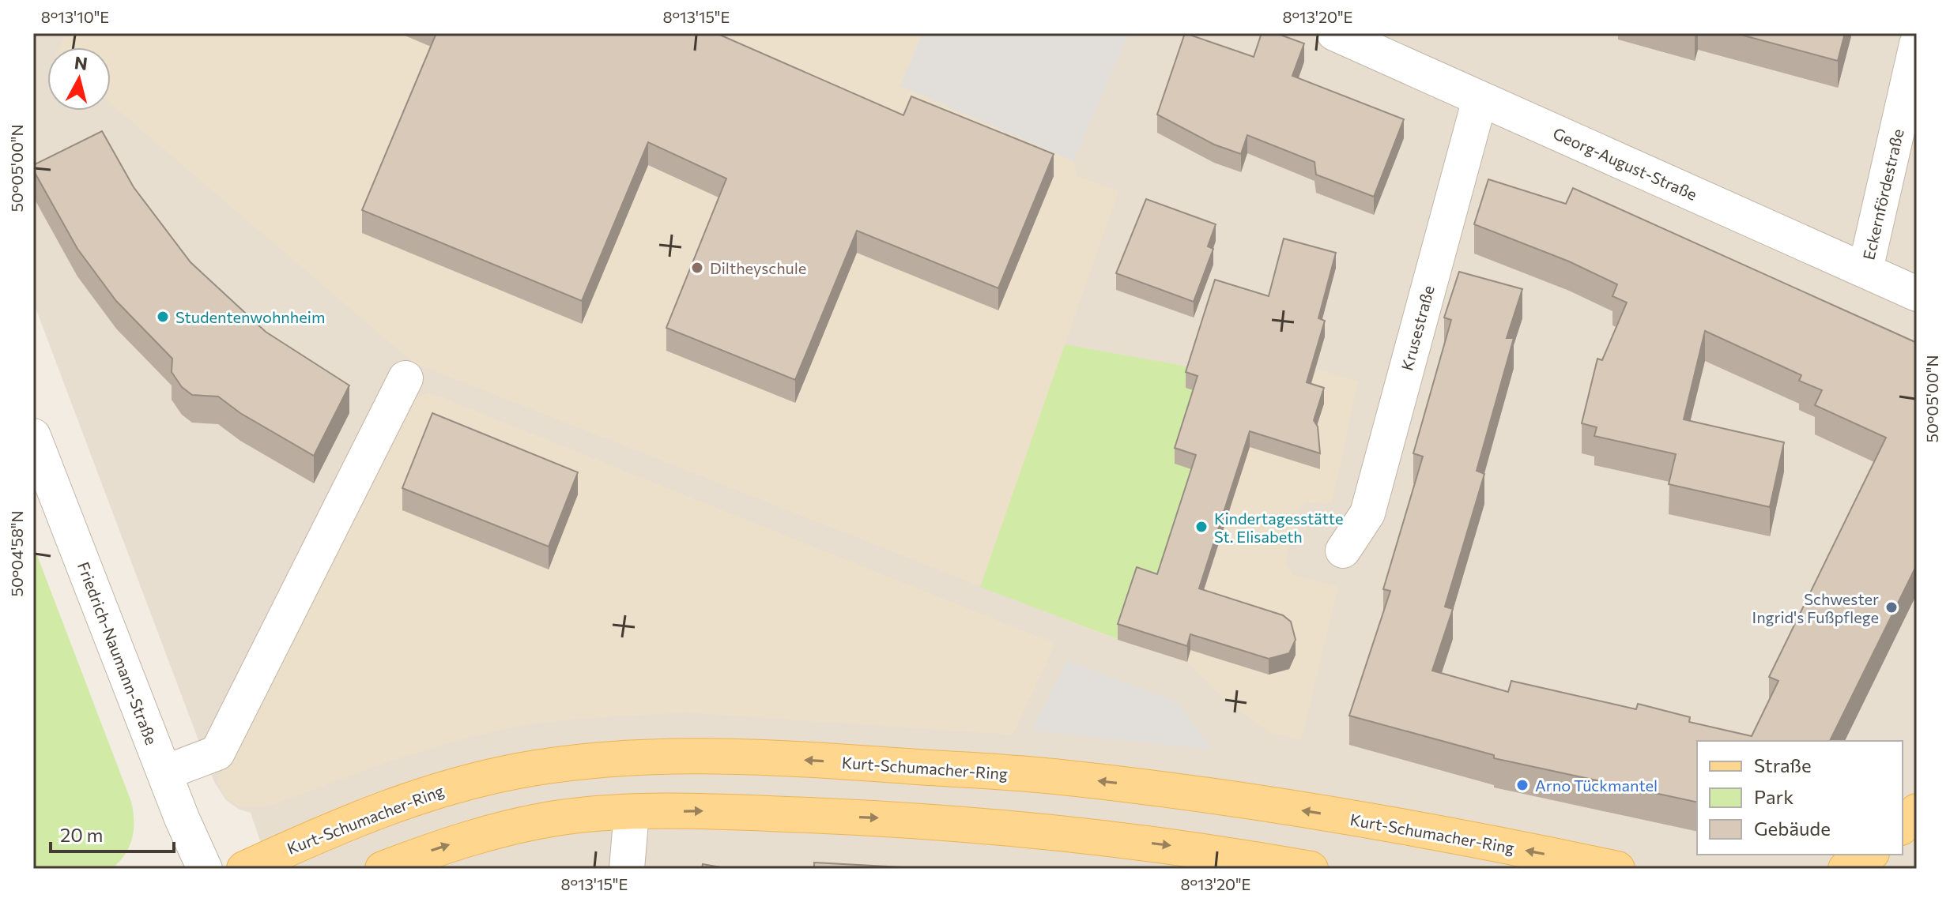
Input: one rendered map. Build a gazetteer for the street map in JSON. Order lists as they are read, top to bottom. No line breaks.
{"streets":{"main road":["Kurt-Schumacher-Ring"],"street":["Georg-August-Straße","Eckernfördestraße","Krusestraße","Friedrich-Naumann-Straße"]},"crossings":[["Georg-August-Straße","Eckernfördestraße"],["Georg-August-Straße","Krusestraße"]],"places":["Diltheyschule","Studentenwohnheim","Kindertagesstätte St. Elisabeth","Schwester Ingrid's Fußpflege","Arno Tückmantel"],"legend":["Straße","Park","Gebäude"],"scale_bar":"20 m","north":"top","coordinates":["8°13'10\"E","8°13'15\"E","8°13'20\"E","50°05'00\"N","50°04'58\"N"]}
